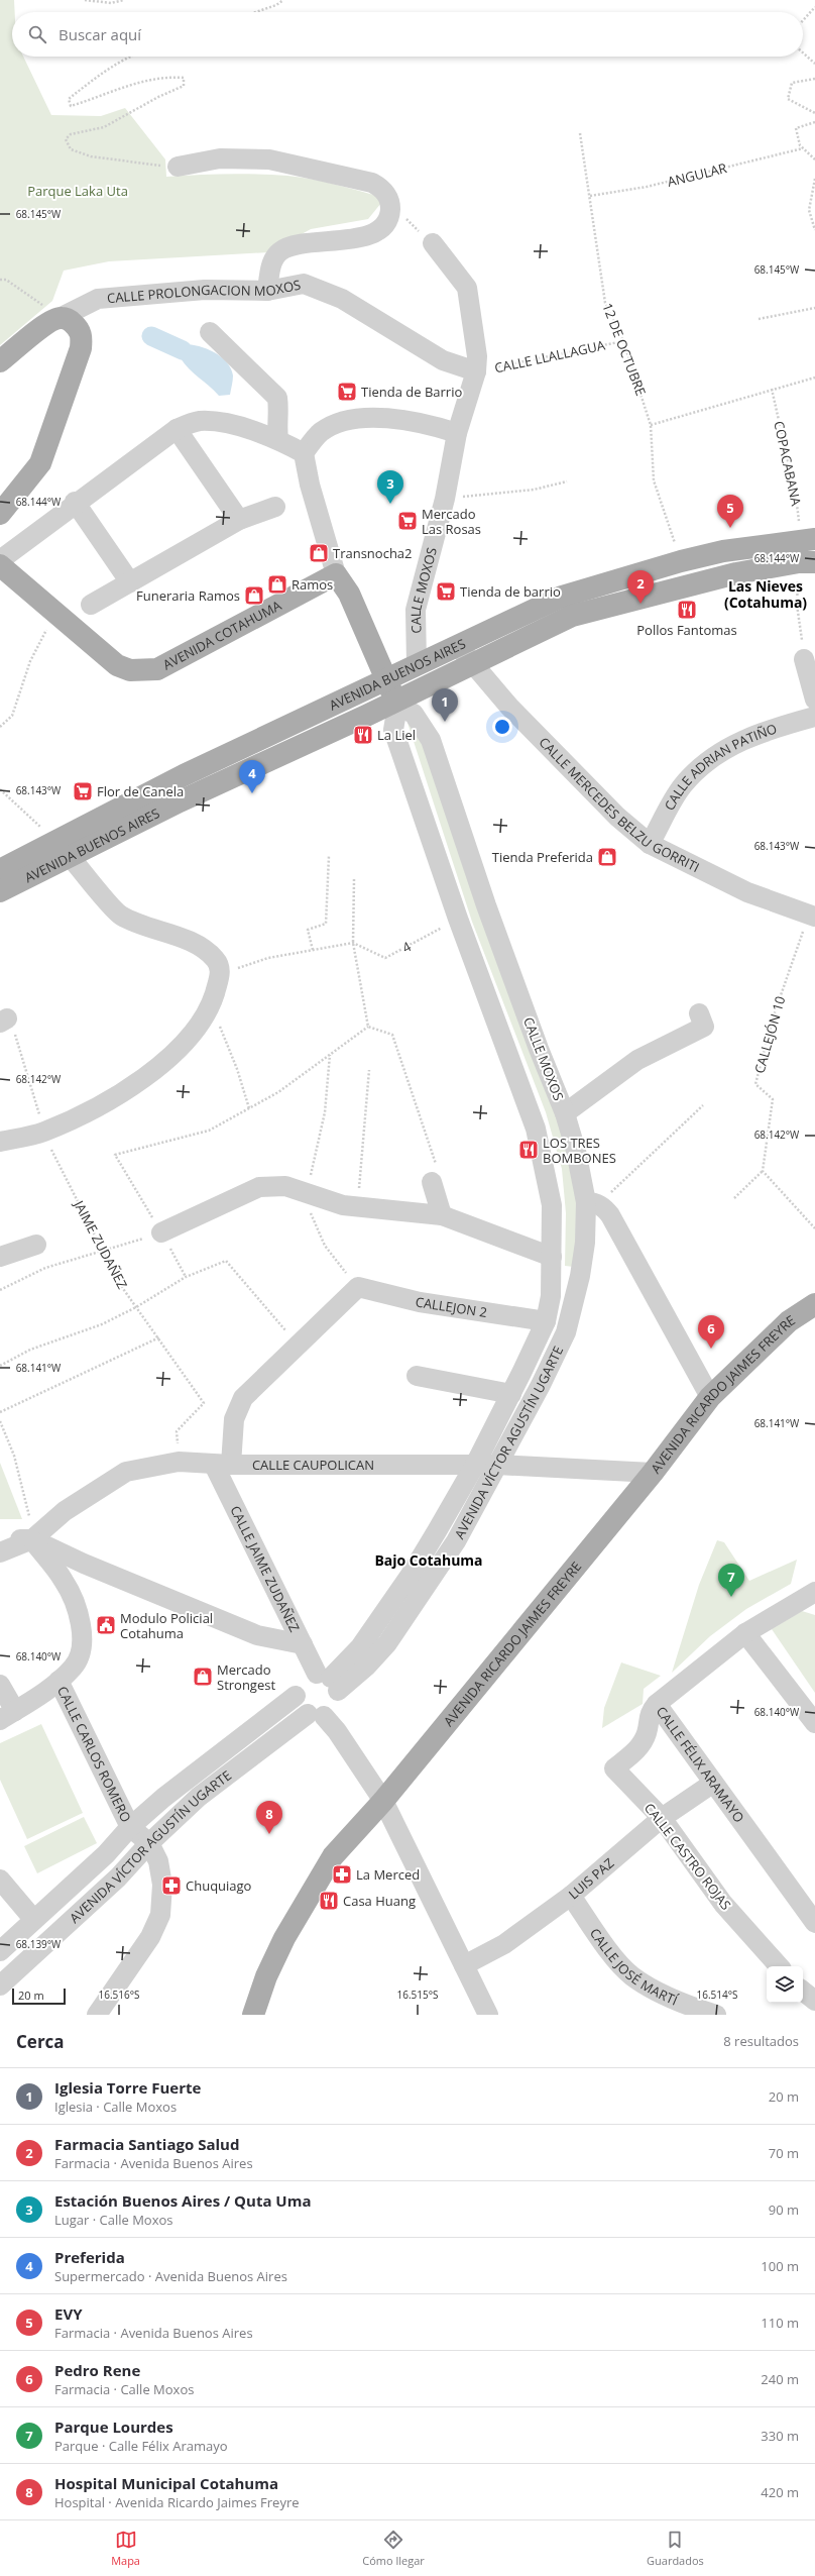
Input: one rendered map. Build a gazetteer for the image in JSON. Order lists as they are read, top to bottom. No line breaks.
{"streets":{"main road":["AVENIDA COTAHUMA","AVENIDA BUENOS AIRES","AVENIDA RICARDO JAIMES FREYRE"],"street":["CALLE PROLONGACION MOXOS","CALLE MOXOS","CALLE ADRIAN PATIÑO","CALLE MERCEDES BELZU GORRITI","CALLEJON 2","AVENIDA VÍCTOR AGUSTÍN UGARTE","CALLE CAUPOLICAN","CALLE JAIME ZUDAÑEZ","CALLE CARLOS ROMERO","CALLE FÉLIX ARAMAYO","CALLE CASTRO ROJAS","LUIS PAZ","CALLE JOSÉ MARTÍ"],"path":["ANGULAR","12 DE OCTUBRE","CALLE LLALLAGUA","COPACABANA","4","CALLEJÓN 10","JAIME ZUDAÑEZ"]},"crossings":[["ANGULAR","12 DE OCTUBRE"],["CALLE PROLONGACION MOXOS","CALLE LLALLAGUA"],["CALLE PROLONGACION MOXOS","CALLE MOXOS"],["12 DE OCTUBRE","CALLE LLALLAGUA"],["12 DE OCTUBRE","AVENIDA BUENOS AIRES"],["CALLE LLALLAGUA","CALLE MOXOS"],["COPACABANA","AVENIDA BUENOS AIRES"],["CALLE MOXOS","AVENIDA BUENOS AIRES"],["CALLE MOXOS","AVENIDA RICARDO JAIMES FREYRE"],["CALLE MOXOS","AVENIDA VÍCTOR AGUSTÍN UGARTE"],["AVENIDA BUENOS AIRES","CALLE MERCEDES BELZU GORRITI"],["CALLE ADRIAN PATIÑO","CALLE MERCEDES BELZU GORRITI"],["CALLE MERCEDES BELZU GORRITI","CALLEJÓN 10"],["JAIME ZUDAÑEZ","CALLE CAUPOLICAN"],["CALLEJON 2","AVENIDA VÍCTOR AGUSTÍN UGARTE"],["AVENIDA RICARDO JAIMES FREYRE","CALLE CAUPOLICAN"],["AVENIDA VÍCTOR AGUSTÍN UGARTE","CALLE CAUPOLICAN"],["AVENIDA VÍCTOR AGUSTÍN UGARTE","CALLE JAIME ZUDAÑEZ"],["AVENIDA VÍCTOR AGUSTÍN UGARTE","CALLE CARLOS ROMERO"],["CALLE CAUPOLICAN","CALLE JAIME ZUDAÑEZ"],["CALLE FÉLIX ARAMAYO","CALLE CASTRO ROJAS"],["CALLE FÉLIX ARAMAYO","LUIS PAZ"],["CALLE CASTRO ROJAS","LUIS PAZ"],["LUIS PAZ","CALLE JOSÉ MARTÍ"]],"districts":["Las Nieves (Cotahuma)","Bajo Cotahuma"],"parks":["Parque Laka Uta"],"places":{"supermarket":["Tienda de Barrio","Mercado Las Rosas","Tienda de barrio","Flor de Canela"],"shop":["Transnocha2","Ramos","Funeraria Ramos","Tienda Preferida","Mercado Strongest"],"restaurant":["Pollos Fantomas","La Liel","LOS TRES BOMBONES","Casa Huang"],"public building":["Modulo Policial Cotahuma"],"pharmacy":["La Merced","Chuquiago"]},"scale_bar":"20 m","page":{"search":"Buscar aquí","pins":["3","5","2","1","4","6","7","8"],"scale":"20 m","heading":["Cerca","8 resultados"],"list":[{"mark":"1","name":"Iglesia Torre Fuerte","note":"Iglesia · Calle Moxos","value":"20 m"},{"mark":"2","name":"Farmacia Santiago Salud","note":"Farmacia · Avenida Buenos Aires","value":"70 m"},{"mark":"3","name":"Estación Buenos Aires / Quta Uma","note":"Lugar · Calle Moxos","value":"90 m"},{"mark":"4","name":"Preferida","note":"Supermercado · Avenida Buenos Aires","value":"100 m"},{"mark":"5","name":"EVY","note":"Farmacia · Avenida Buenos Aires","value":"110 m"},{"mark":"6","name":"Pedro Rene","note":"Farmacia · Calle Moxos","value":"240 m"},{"mark":"7","name":"Parque Lourdes","note":"Parque · Calle Félix Aramayo","value":"330 m"},{"mark":"8","name":"Hospital Municipal Cotahuma","note":"Hospital · Avenida Ricardo Jaimes Freyre","value":"420 m"}],"nav":["Mapa","Cómo llegar","Guardados"]},"coordinates":["68.145°W","68.144°W","68.143°W","68.142°W","68.141°W","68.140°W","68.139°W","16.516°S","16.515°S","16.514°S"]}
